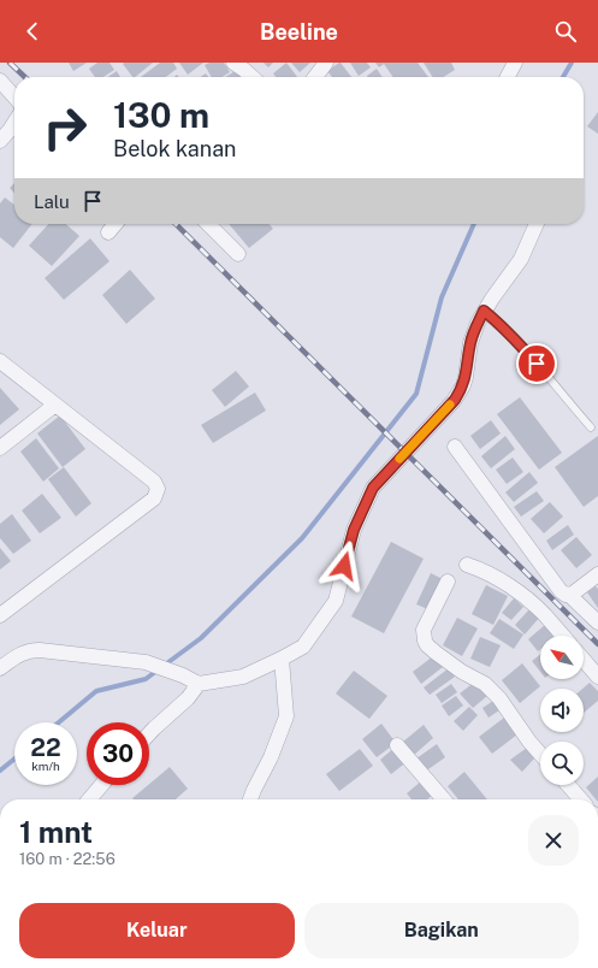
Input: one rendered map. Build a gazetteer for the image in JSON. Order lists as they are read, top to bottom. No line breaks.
{"north":"top left","page":{"header":"Beeline","turn":["130 m","Belok kanan"],"then":"Lalu","speed":"22 km/h","limit":"30","heading":["1 mnt","160 m · 22:56"],"buttons":["Keluar","Bagikan"]}}
